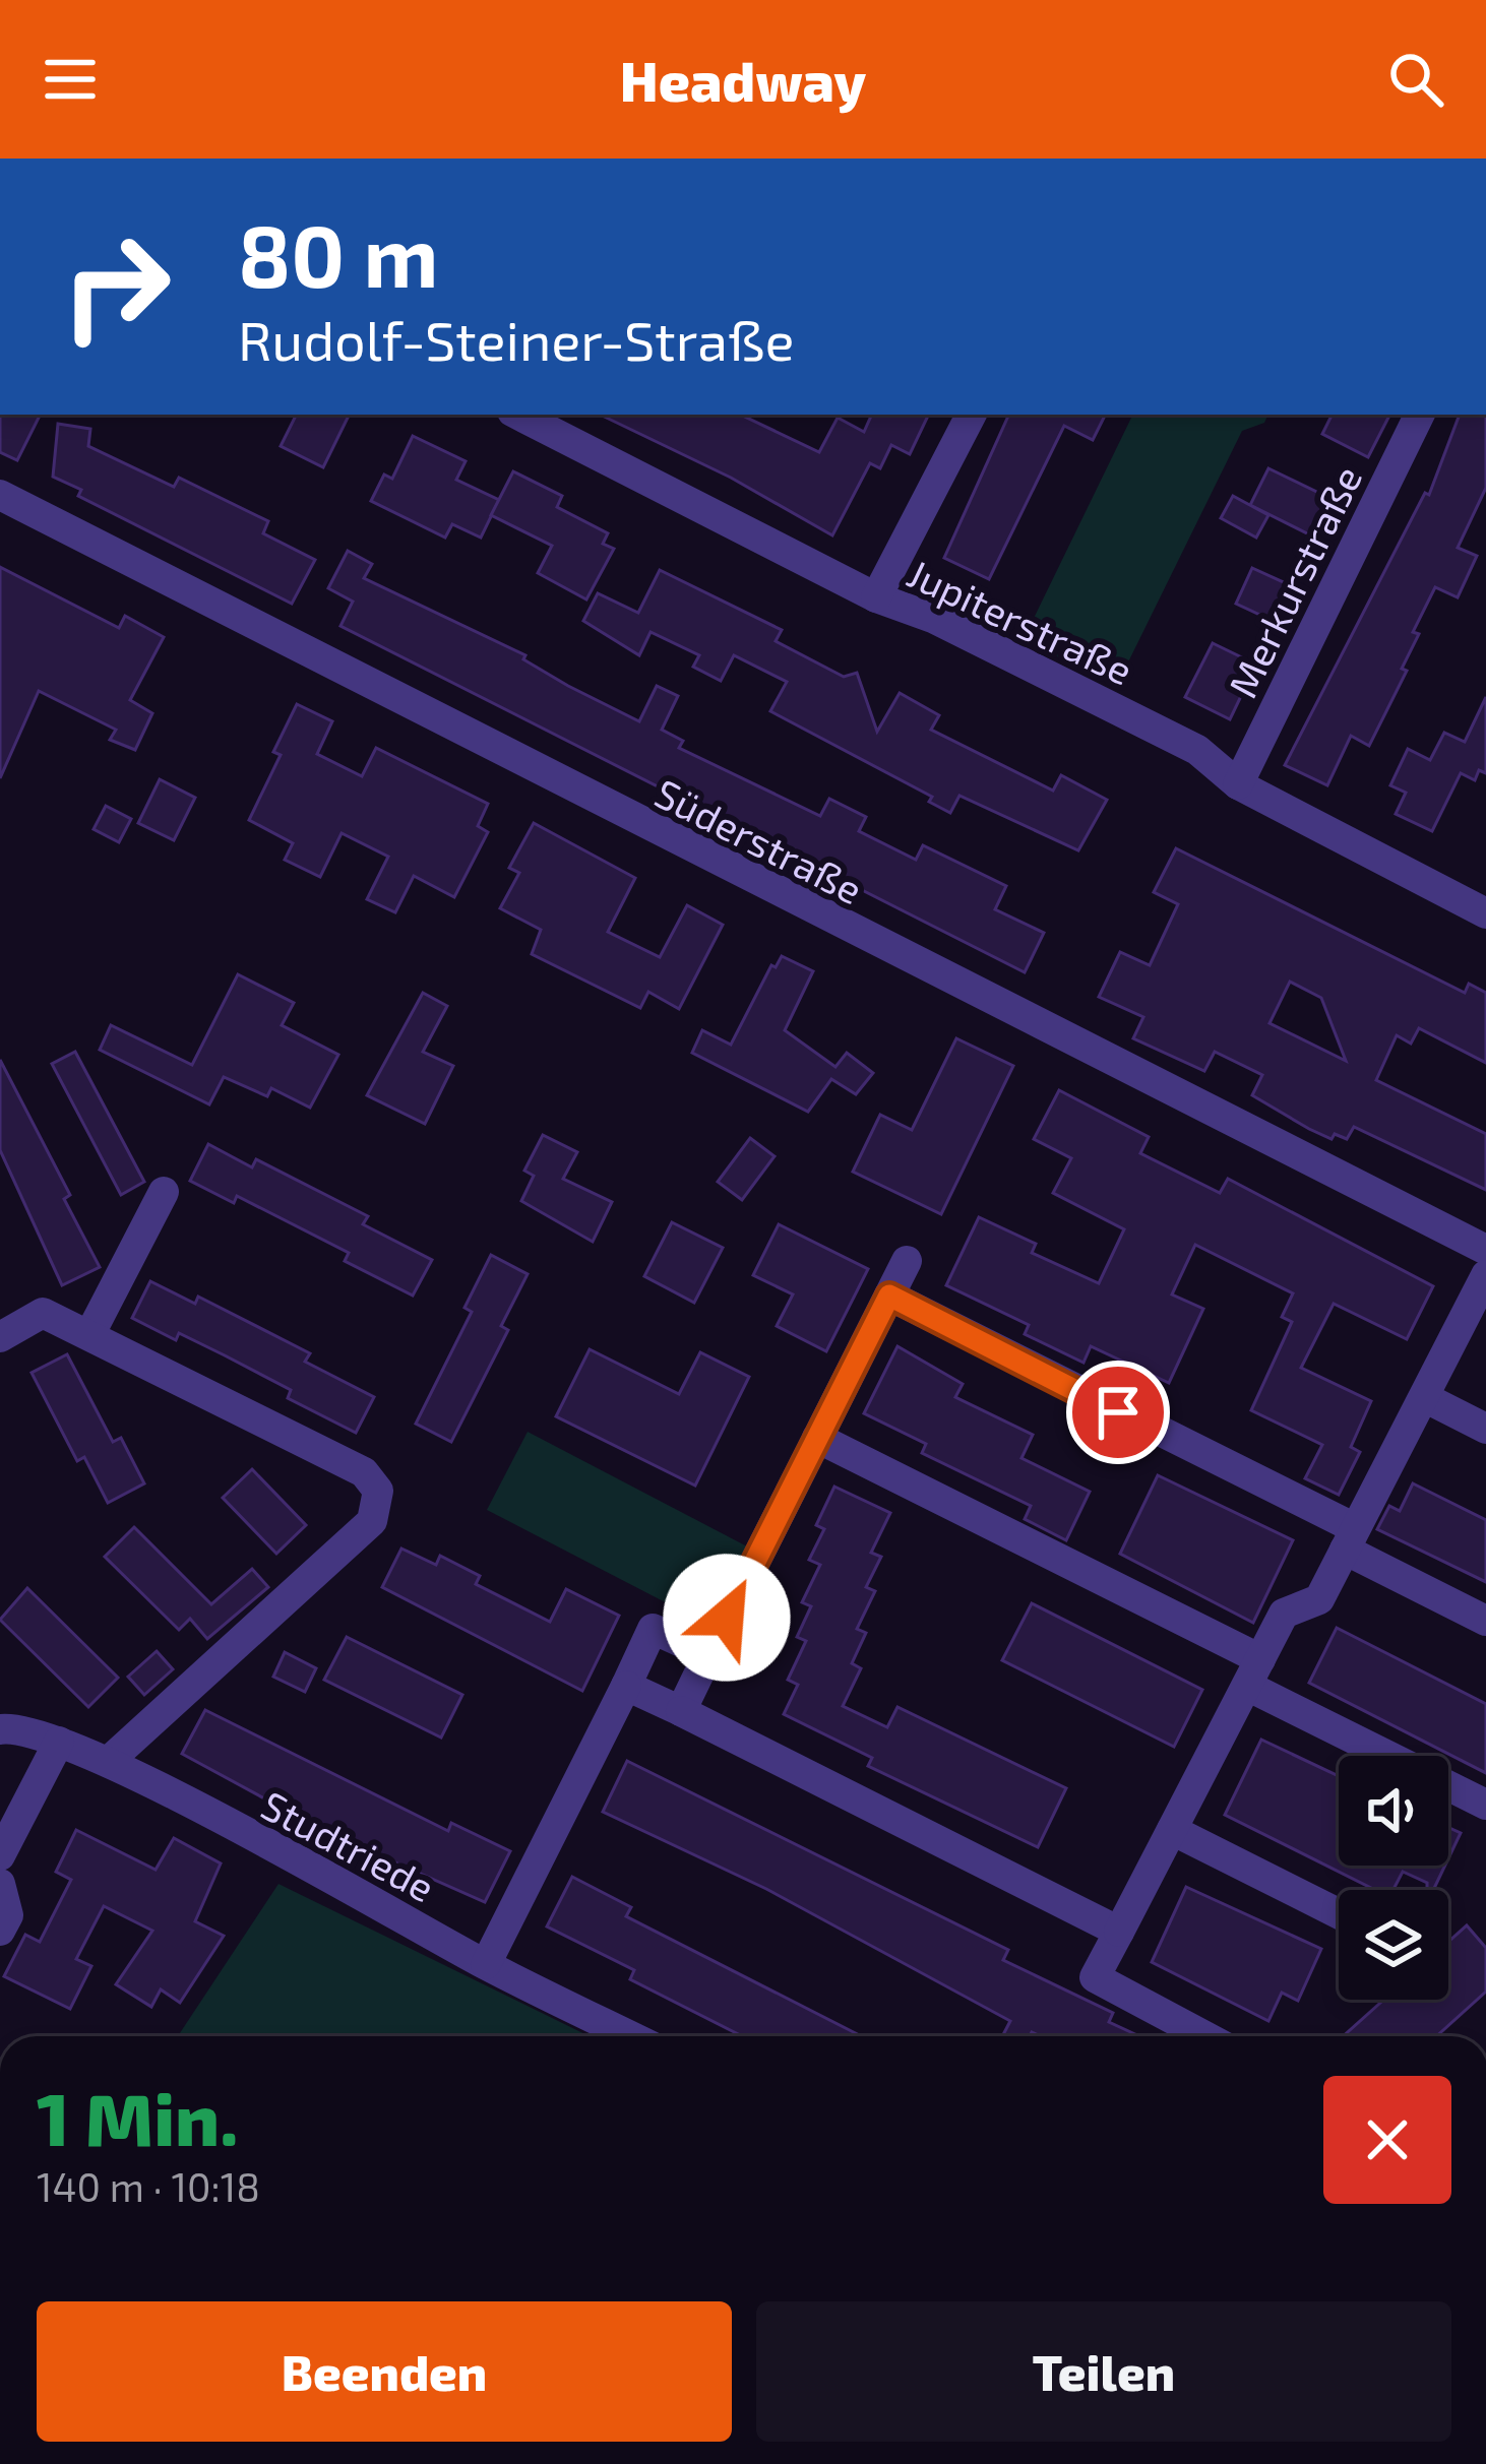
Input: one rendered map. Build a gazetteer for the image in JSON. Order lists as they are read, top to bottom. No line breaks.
{"streets":{"street":["Merkurstraße","Jupiterstraße","Süderstraße","Studtriede"]},"crossings":[["Merkurstraße","Jupiterstraße"]],"page":{"header":"Headway","turn":["80 m","Rudolf-Steiner-Straße"],"heading":["1 Min.","140 m · 10:18"],"buttons":["Beenden","Teilen"]}}
